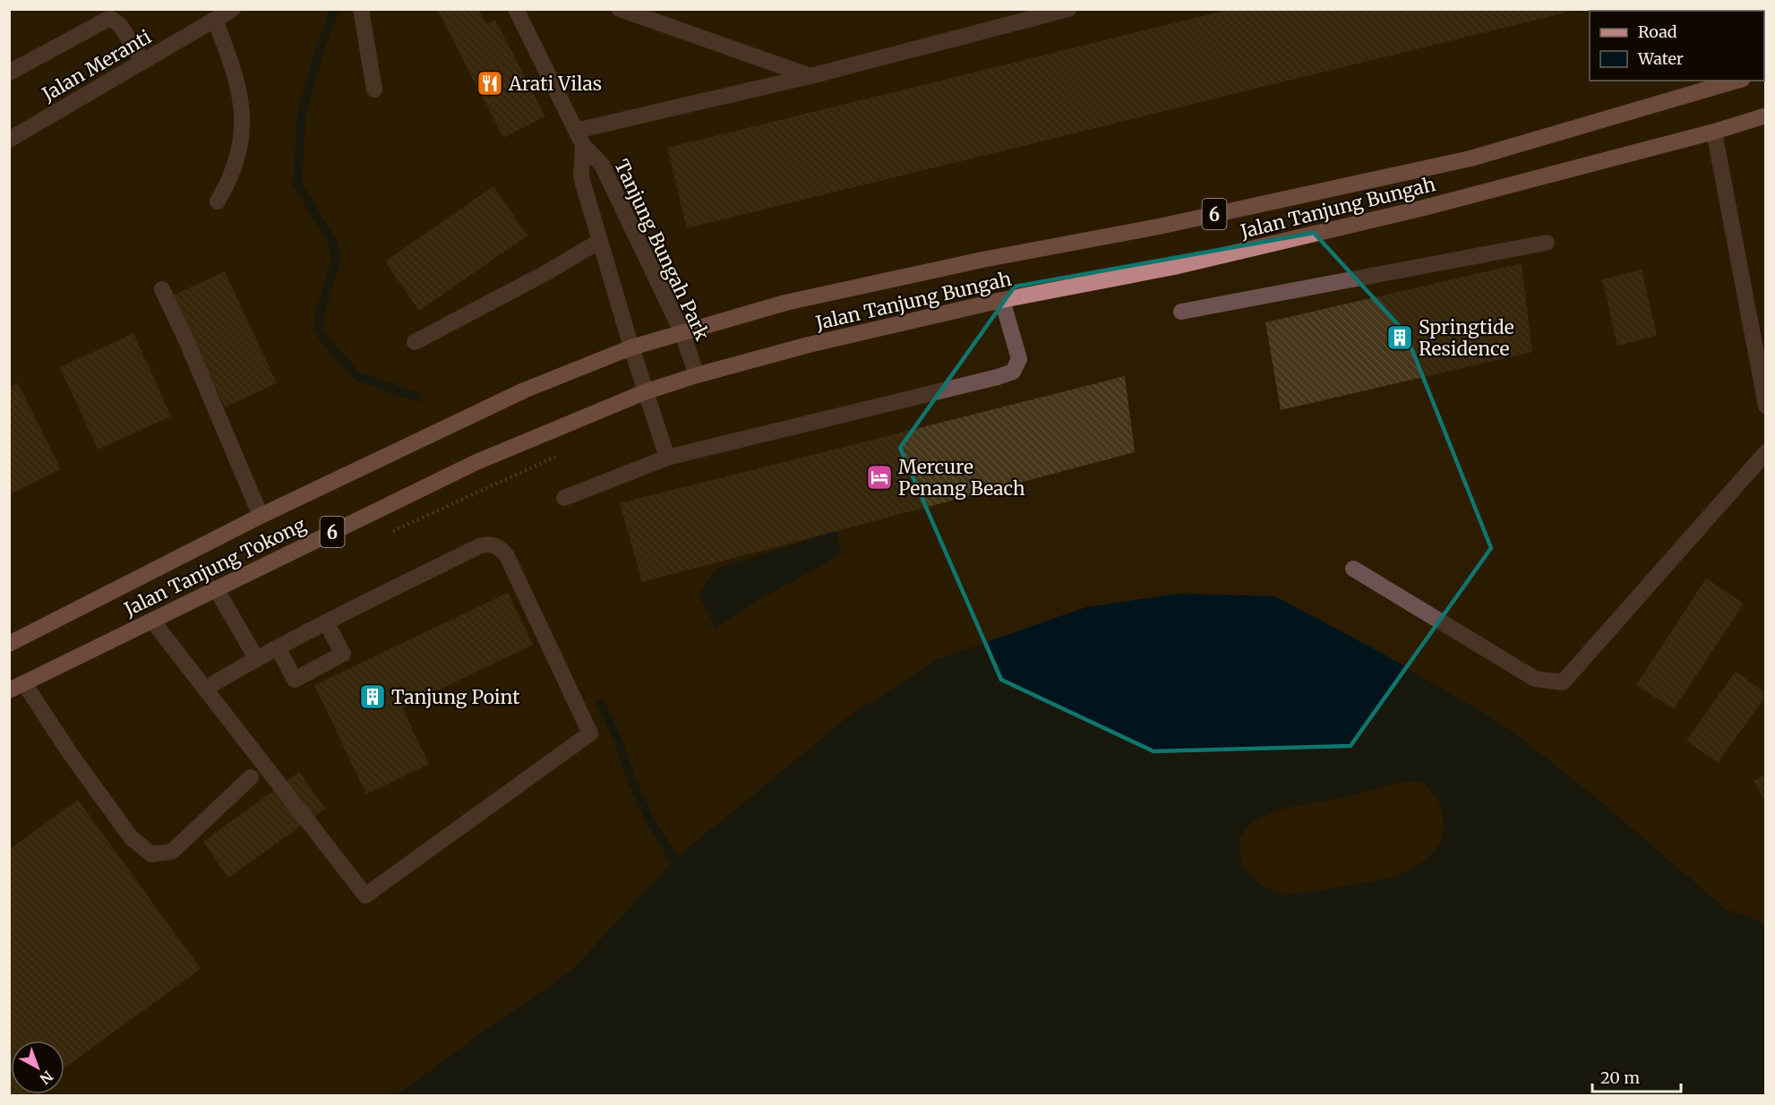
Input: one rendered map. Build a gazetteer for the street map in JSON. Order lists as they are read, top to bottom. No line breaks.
{"streets":{"main road":["Jalan Tanjung Bungah","6","Jalan Tanjung Tokong"],"street":["Jalan Meranti","Tanjung Bungah Park"]},"crossings":[["Jalan Tanjung Bungah","6"],["Jalan Tanjung Bungah","Tanjung Bungah Park"],["6","Tanjung Bungah Park"],["6","Jalan Tanjung Tokong"],["Tanjung Bungah Park","Jalan Tanjung Tokong"]],"places":{"restaurant":["Arati Vilas"],"building":["Springtide Residence","Tanjung Point"],"hotel":["Mercure Penang Beach"]},"legend":["Road","Water"],"scale_bar":"20 m","north":"bottom right"}
